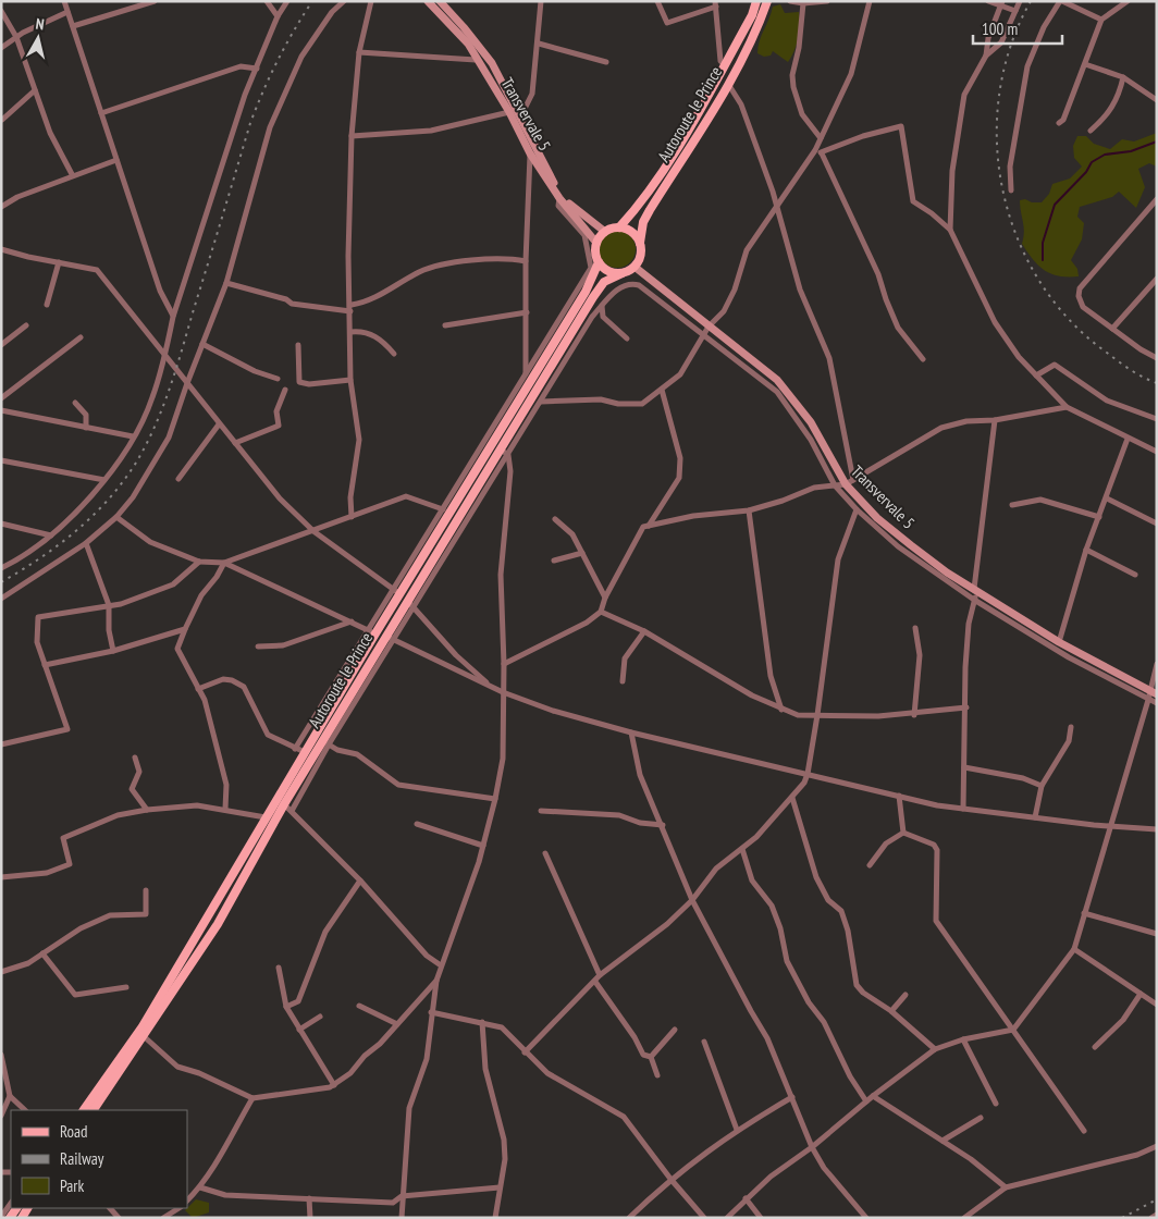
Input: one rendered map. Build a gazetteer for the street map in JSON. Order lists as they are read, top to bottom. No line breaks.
{"streets":{"main road":["Transvervale 5","Autoroute le Prince"]},"crossings":[["Transvervale 5","Autoroute le Prince"]],"legend":["Road","Railway","Park"],"scale_bar":"100 m","north":"top"}
